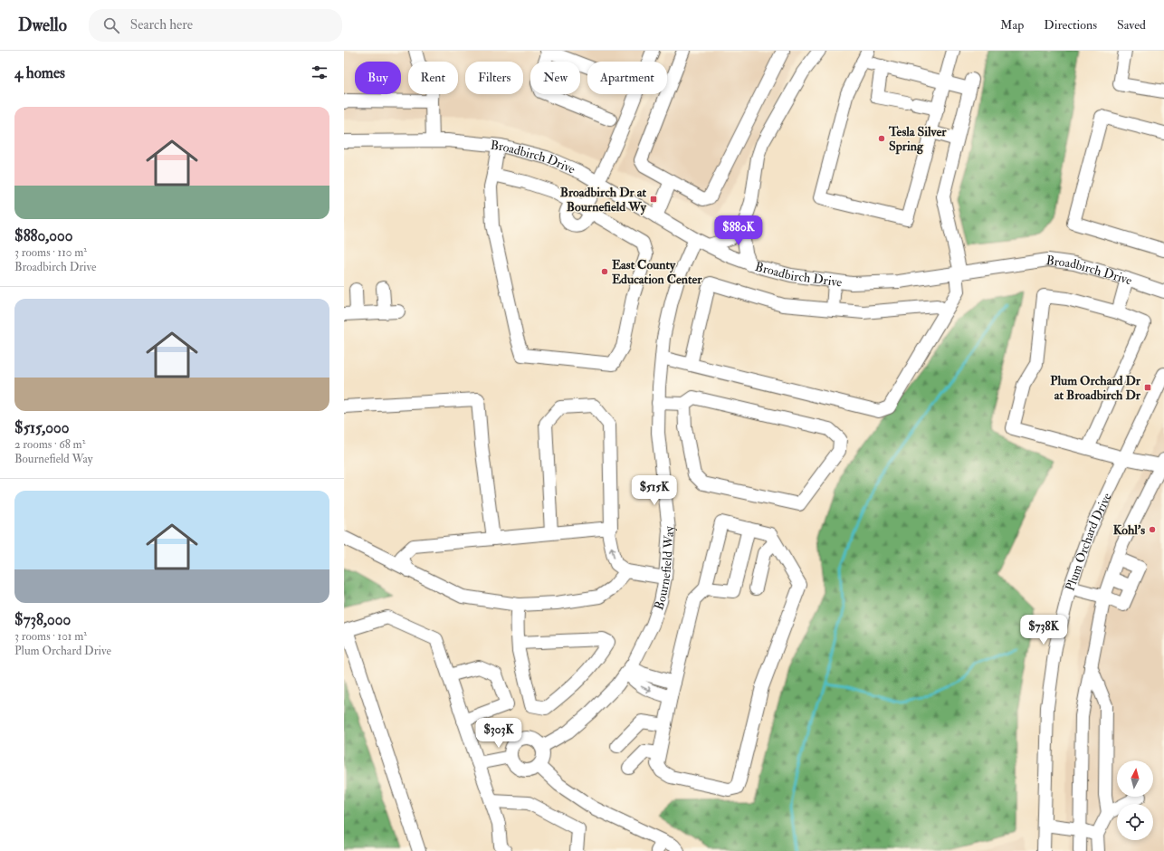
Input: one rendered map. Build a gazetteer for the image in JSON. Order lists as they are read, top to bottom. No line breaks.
{"streets":{"street":["Broadbirch Drive","Plum Orchard Drive","Bournefield Way"]},"crossings":[["Broadbirch Drive","Bournefield Way"]],"places":{"other":["Tesla Silver Spring","East County Education Center","Kohl's"],"transit":["Broadbirch Dr at Bournefield Wy","Plum Orchard Dr at Broadbirch Dr"]},"north":"top","page":{"header":"Dwello","search":"Search here","nav":["Map","Directions","Saved"],"heading":"4 homes","chip":["Buy","Rent","Filters","New","Apartment"],"list":[{"name":"$880,000","note":"3 rooms · 110 m² · Broadbirch Drive"},{"name":"$515,000","note":"2 rooms · 68 m² · Bournefield Way"},{"name":"$738,000","note":"3 rooms · 101 m² · Plum Orchard Drive"}],"price":["$880K","$515K","$738K","$303K"]}}
